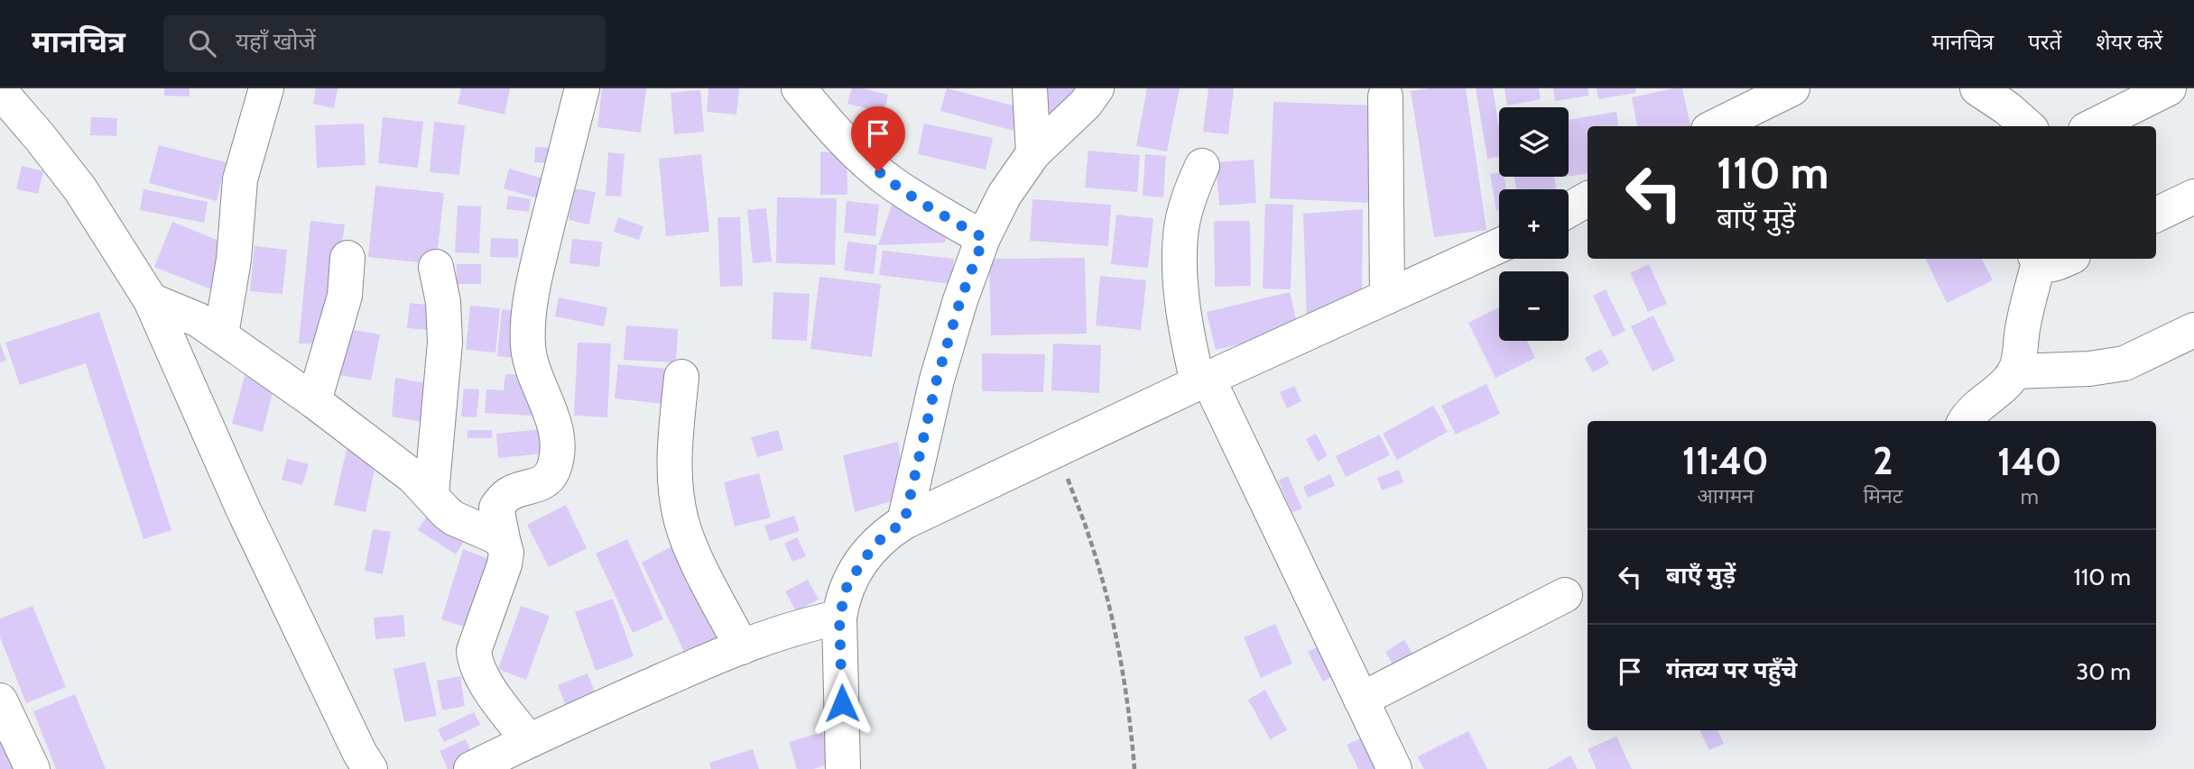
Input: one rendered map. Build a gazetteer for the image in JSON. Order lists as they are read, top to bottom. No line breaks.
{"page":{"header":"मानचित्र","search":"यहाँ खोजें","nav":["मानचित्र","परतें","शेयर करें"],"map_buttons":["+","−"],"turn":["110 m","बाएँ मुड़ें"],"eta":["11:40","आगमन","2","मिनट","140","m"],"list":[{"name":"बाएँ मुड़ें","value":"110 m"},{"name":"गंतव्य पर पहुँचे","value":"30 m"}]}}
